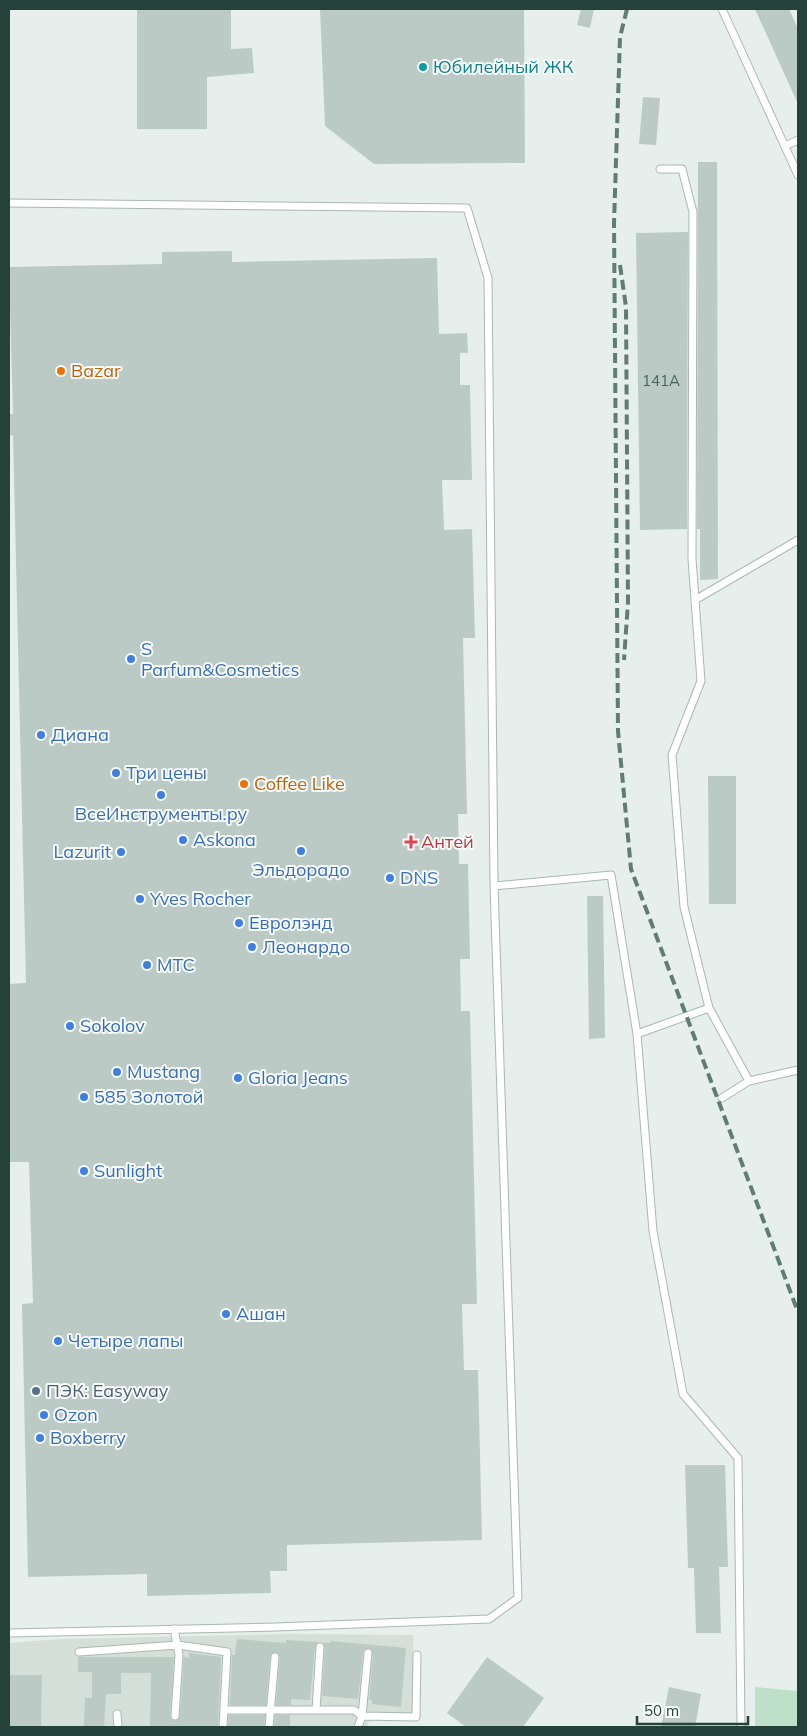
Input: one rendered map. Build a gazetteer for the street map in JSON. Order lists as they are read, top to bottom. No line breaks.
{"places":{"other":["Юбилейный ЖК","Bazar","S Parfum&Cosmetics","Диана","Три цены","Coffee Like","ВсеИнструменты.ру","Askona","Эльдорадо","Lazurit","DNS","Yves Rocher","Евролэнд","Леонардо","МТС","Sokolov","Mustang","Gloria Jeans","585 Золотой","Sunlight","Ашан","Четыре лапы","ПЭК: Easyway","Ozon","Boxberry"],"health":["Антей"]},"house_numbers":["141А"],"scale_bar":"50 m"}
